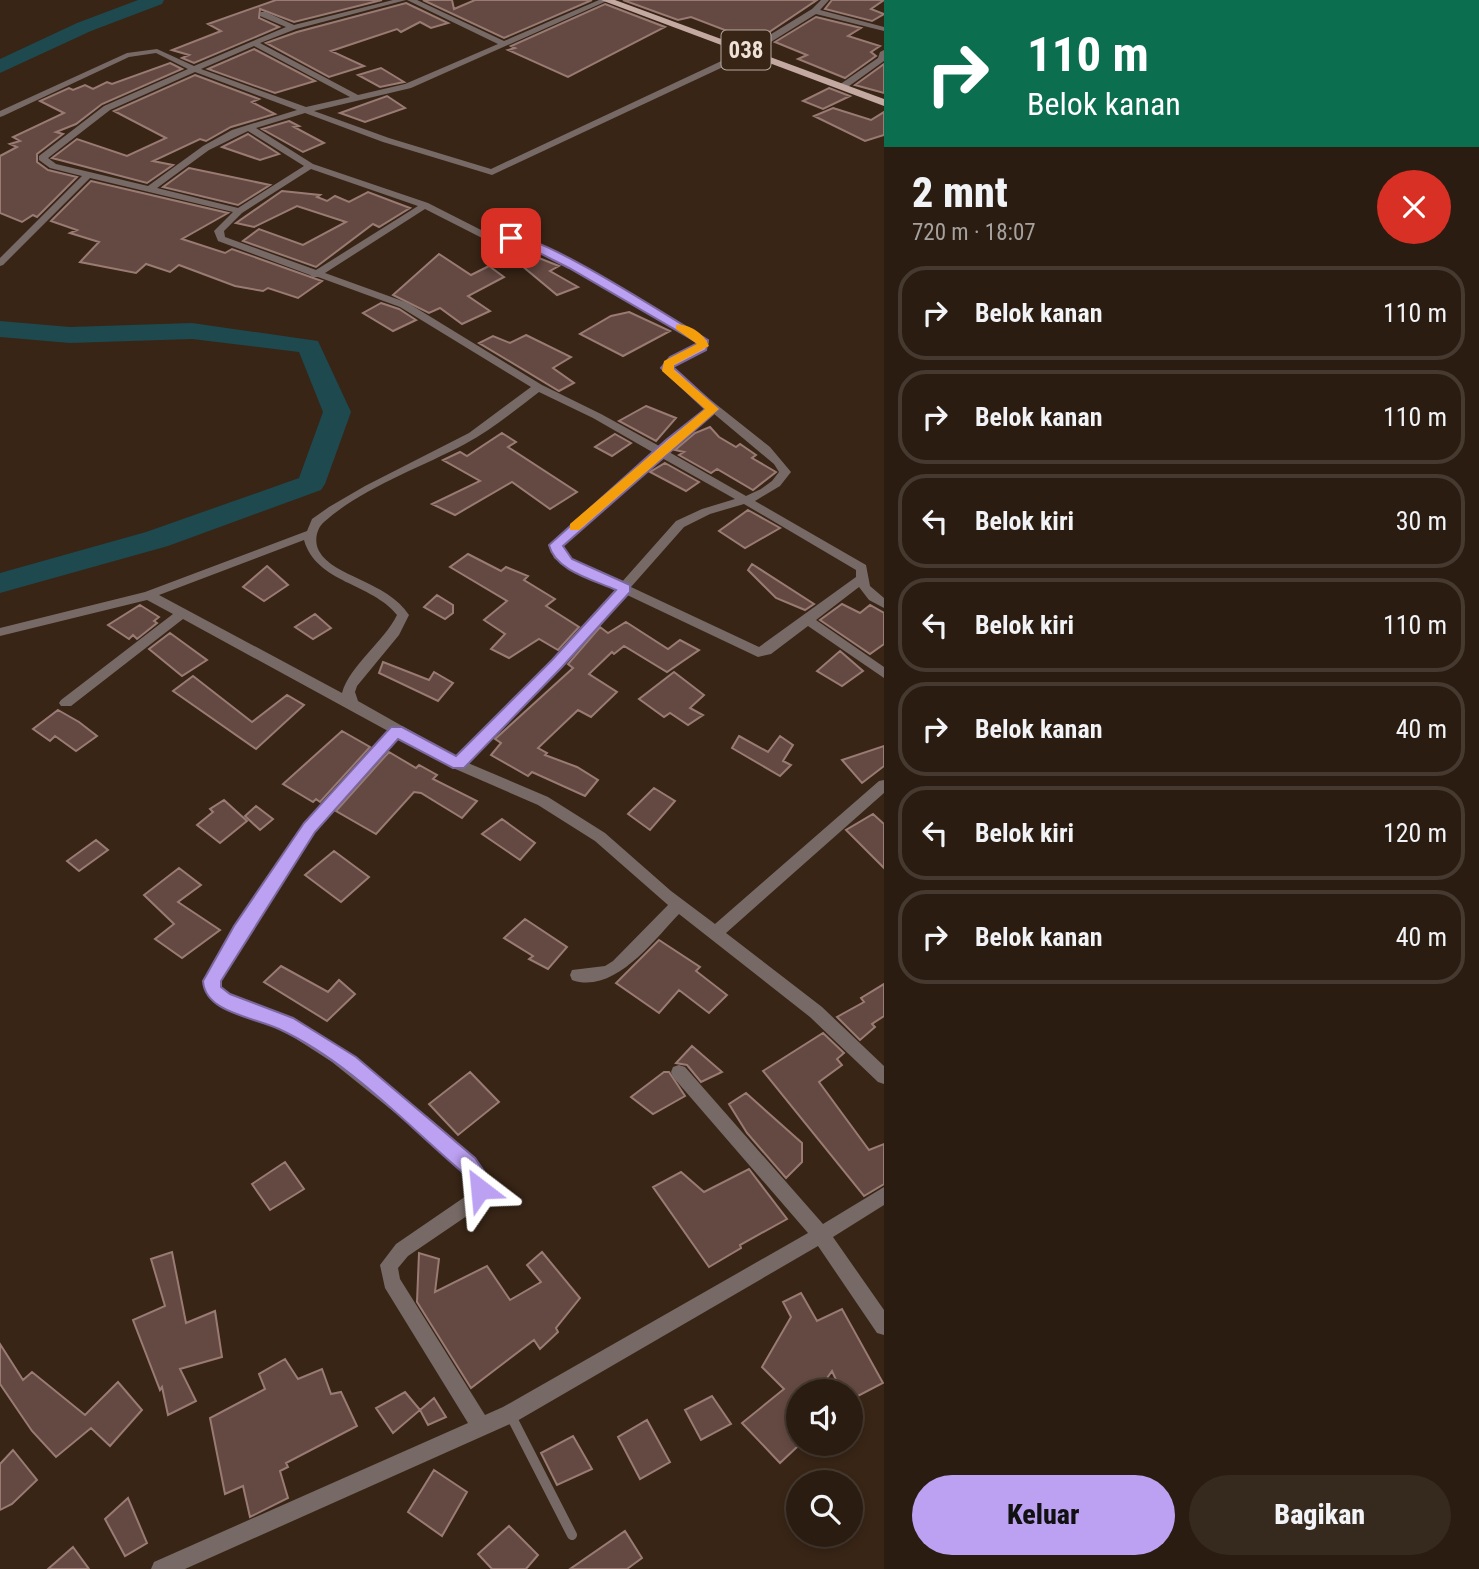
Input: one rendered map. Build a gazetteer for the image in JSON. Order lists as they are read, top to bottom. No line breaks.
{"streets":{"main road":["038"]},"page":{"turn":["110 m","Belok kanan"],"heading":["2 mnt","720 m · 18:07"],"list":[{"name":"Belok kanan","value":"110 m"},{"name":"Belok kanan","value":"110 m"},{"name":"Belok kiri","value":"30 m"},{"name":"Belok kiri","value":"110 m"},{"name":"Belok kanan","value":"40 m"},{"name":"Belok kiri","value":"120 m"},{"name":"Belok kanan","value":"40 m"}],"buttons":["Keluar","Bagikan"]}}
